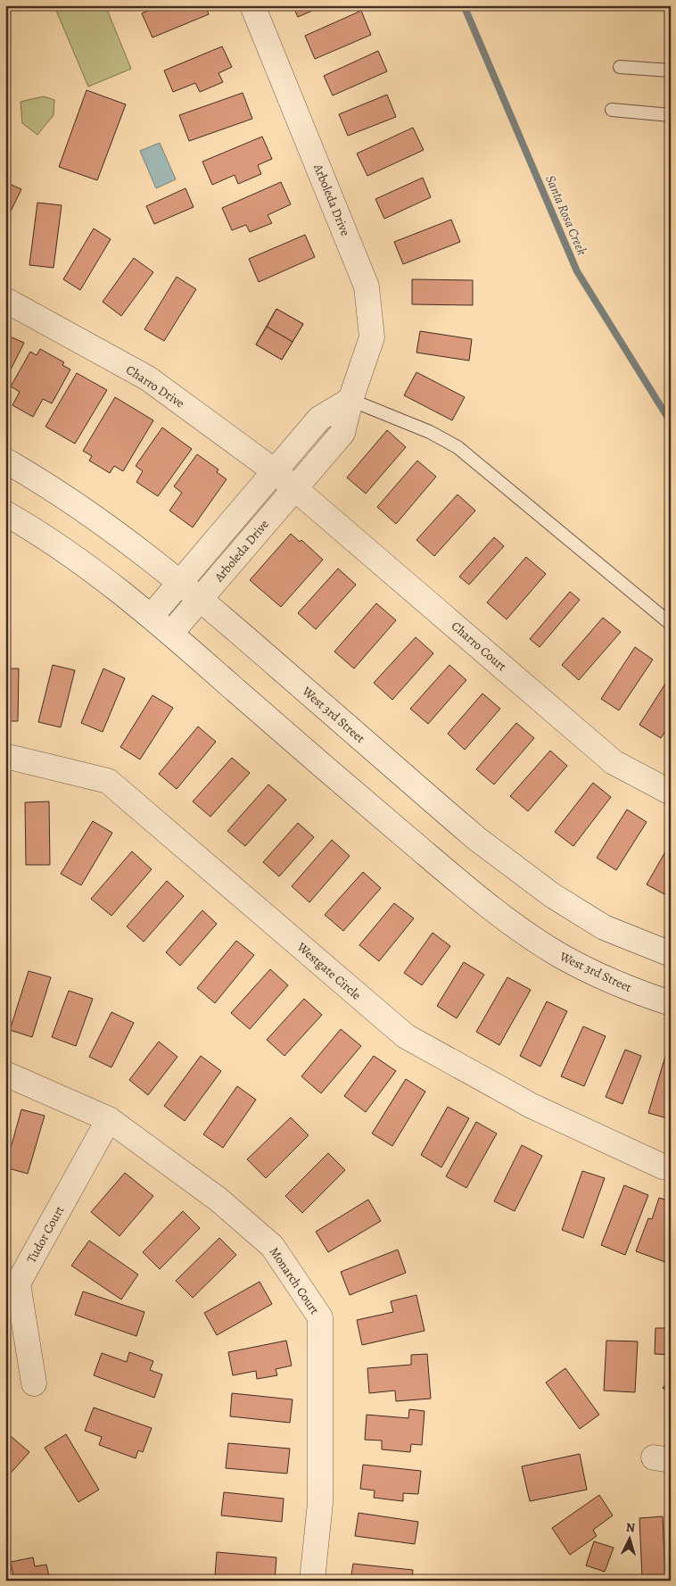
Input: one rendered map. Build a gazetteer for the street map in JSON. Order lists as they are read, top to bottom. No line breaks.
{"streets":{"street":["Arboleda Drive","Charro Drive","Charro Court","West 3rd Street","Westgate Circle","Tudor Court","Monarch Court"]},"crossings":[["Arboleda Drive","Charro Drive"],["Arboleda Drive","Charro Court"],["Arboleda Drive","West 3rd Street"],["Charro Drive","Charro Court"],["Tudor Court","Monarch Court"]],"water":["Santa Rosa Creek"],"north":"top"}
